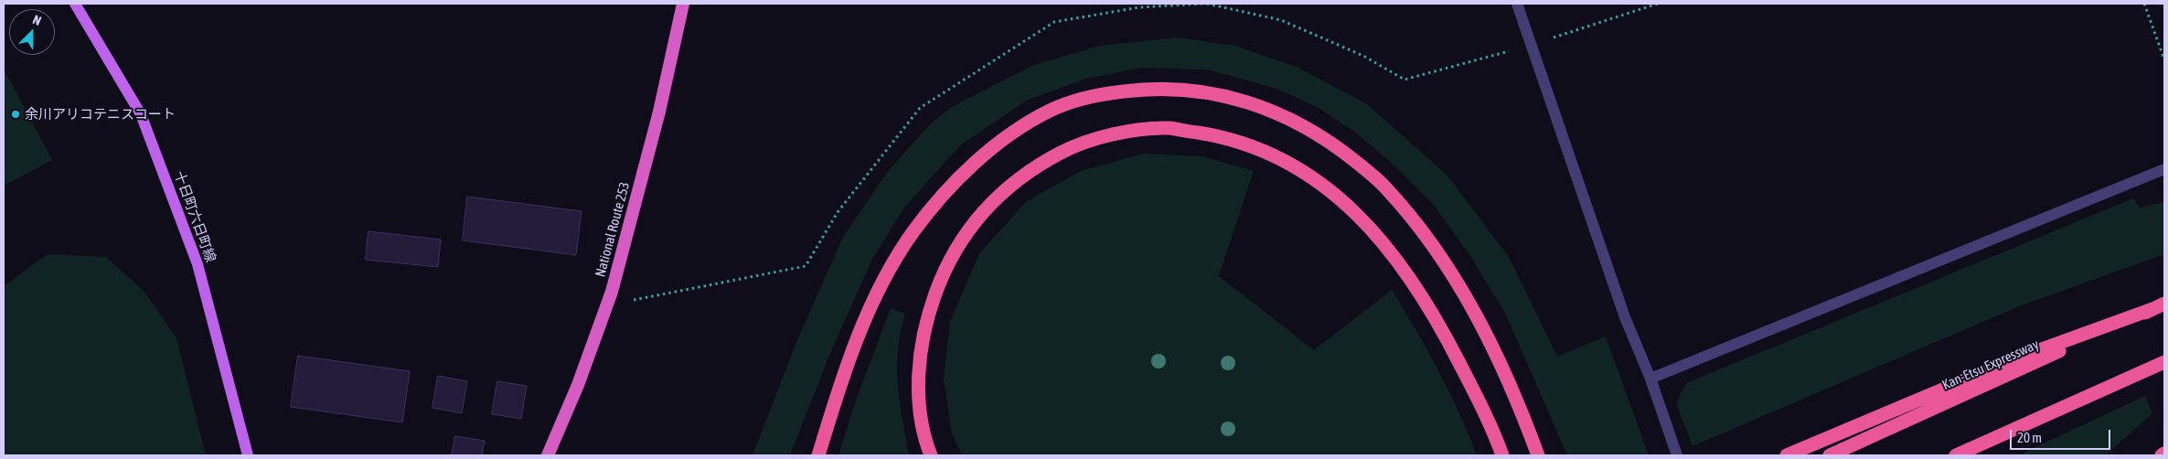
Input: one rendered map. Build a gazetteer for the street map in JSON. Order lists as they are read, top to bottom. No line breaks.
{"streets":{"highway":["National Route 253","Kan-Etsu Expressway"],"main road":["十日町六日町線"]},"places":["余川アリコテニスコート"],"scale_bar":"20 m","north":"top right"}
